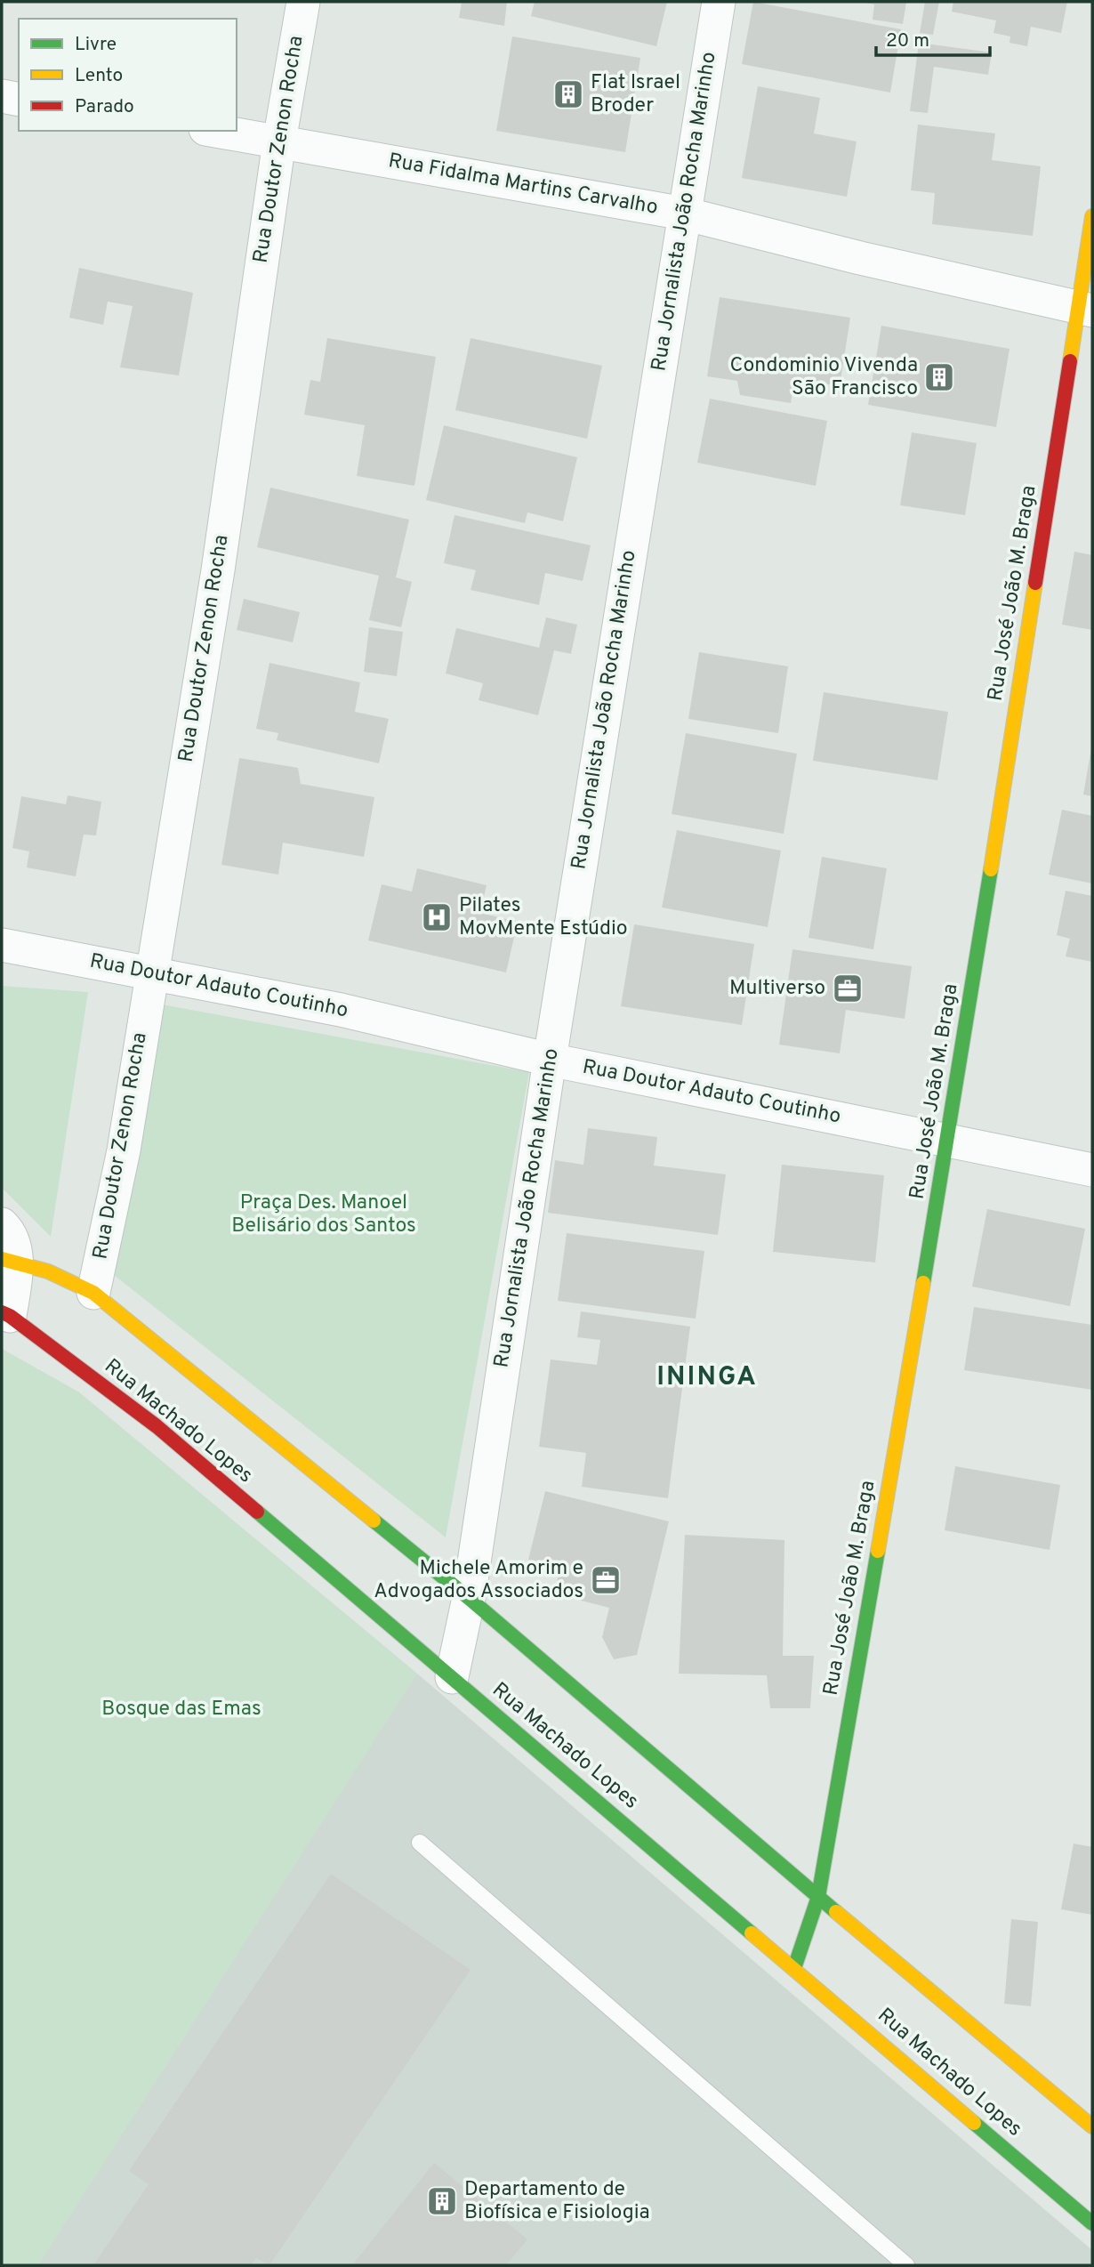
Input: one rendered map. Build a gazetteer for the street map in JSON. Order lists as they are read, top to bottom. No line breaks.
{"streets":{"street":["Rua Doutor Zenon Rocha","Rua Fidalma Martins Carvalho","Rua Jornalista João Rocha Marinho","Rua José João M. Braga","Rua Doutor Adauto Coutinho","Rua Machado Lopes"]},"crossings":[["Rua Doutor Zenon Rocha","Rua Fidalma Martins Carvalho"],["Rua Doutor Zenon Rocha","Rua Doutor Adauto Coutinho"],["Rua Fidalma Martins Carvalho","Rua Jornalista João Rocha Marinho"],["Rua Fidalma Martins Carvalho","Rua José João M. Braga"],["Rua Jornalista João Rocha Marinho","Rua Doutor Adauto Coutinho"],["Rua Jornalista João Rocha Marinho","Rua Machado Lopes"],["Rua José João M. Braga","Rua Doutor Adauto Coutinho"],["Rua José João M. Braga","Rua Machado Lopes"]],"districts":["ININGA"],"parks":["Praça Des. Manoel Belisário dos Santos","Bosque das Emas"],"places":{"building":["Flat Israel Broder","Condominio Vivenda São Francisco","Departamento de Biofísica e Fisiologia"],"hospital":["Pilates MovMente Estúdio"],"office":["Multiverso","Michele Amorim e Advogados Associados"]},"legend":["Livre","Lento","Parado"],"scale_bar":"20 m"}
